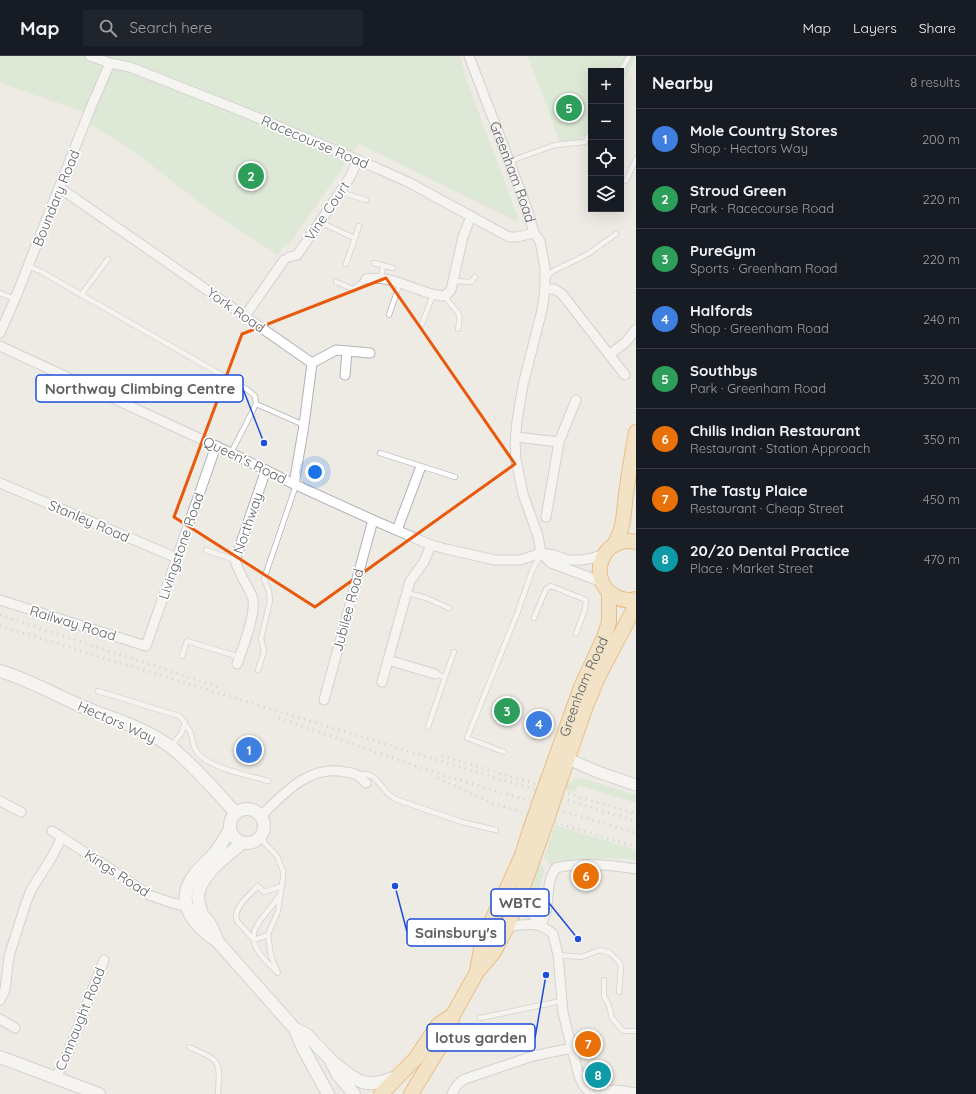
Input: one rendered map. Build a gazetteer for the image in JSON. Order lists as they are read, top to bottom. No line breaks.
{"streets":{"highway":["Greenham Road"],"main road":["Hectors Way","Kings Road"],"street":["Racecourse Road","Boundary Road","Vine Court","York Road","Queen's Road","Stanley Road","Northway","Livingstone Road","Jubilee Road","Railway Road","Connaught Road"]},"crossings":[["Racecourse Road","Greenham Road"],["Racecourse Road","Boundary Road"],["Racecourse Road","Vine Court"],["Greenham Road","Queen's Road"],["Boundary Road","York Road"],["Vine Court","York Road"],["Queen's Road","Northway"],["Queen's Road","Livingstone Road"],["Queen's Road","Jubilee Road"],["Stanley Road","Livingstone Road"],["Livingstone Road","Railway Road"]],"places":["Northway Climbing Centre","Sainsbury's","WBTC","lotus garden"],"page":{"header":"Map","search":"Search here","nav":["Map","Layers","Share"],"heading":["Nearby","8 results"],"map_buttons":["+","−"],"pins":["5","2","3","4","1","6","7","8"],"list":[{"mark":"1","name":"Mole Country Stores","note":"Shop · Hectors Way","value":"200 m"},{"mark":"2","name":"Stroud Green","note":"Park · Racecourse Road","value":"220 m"},{"mark":"3","name":"PureGym","note":"Sports · Greenham Road","value":"220 m"},{"mark":"4","name":"Halfords","note":"Shop · Greenham Road","value":"240 m"},{"mark":"5","name":"Southbys","note":"Park · Greenham Road","value":"320 m"},{"mark":"6","name":"Chilis Indian Restaurant","note":"Restaurant · Station Approach","value":"350 m"},{"mark":"7","name":"The Tasty Plaice","note":"Restaurant · Cheap Street","value":"450 m"},{"mark":"8","name":"20/20 Dental Practice","note":"Place · Market Street","value":"470 m"}]}}
